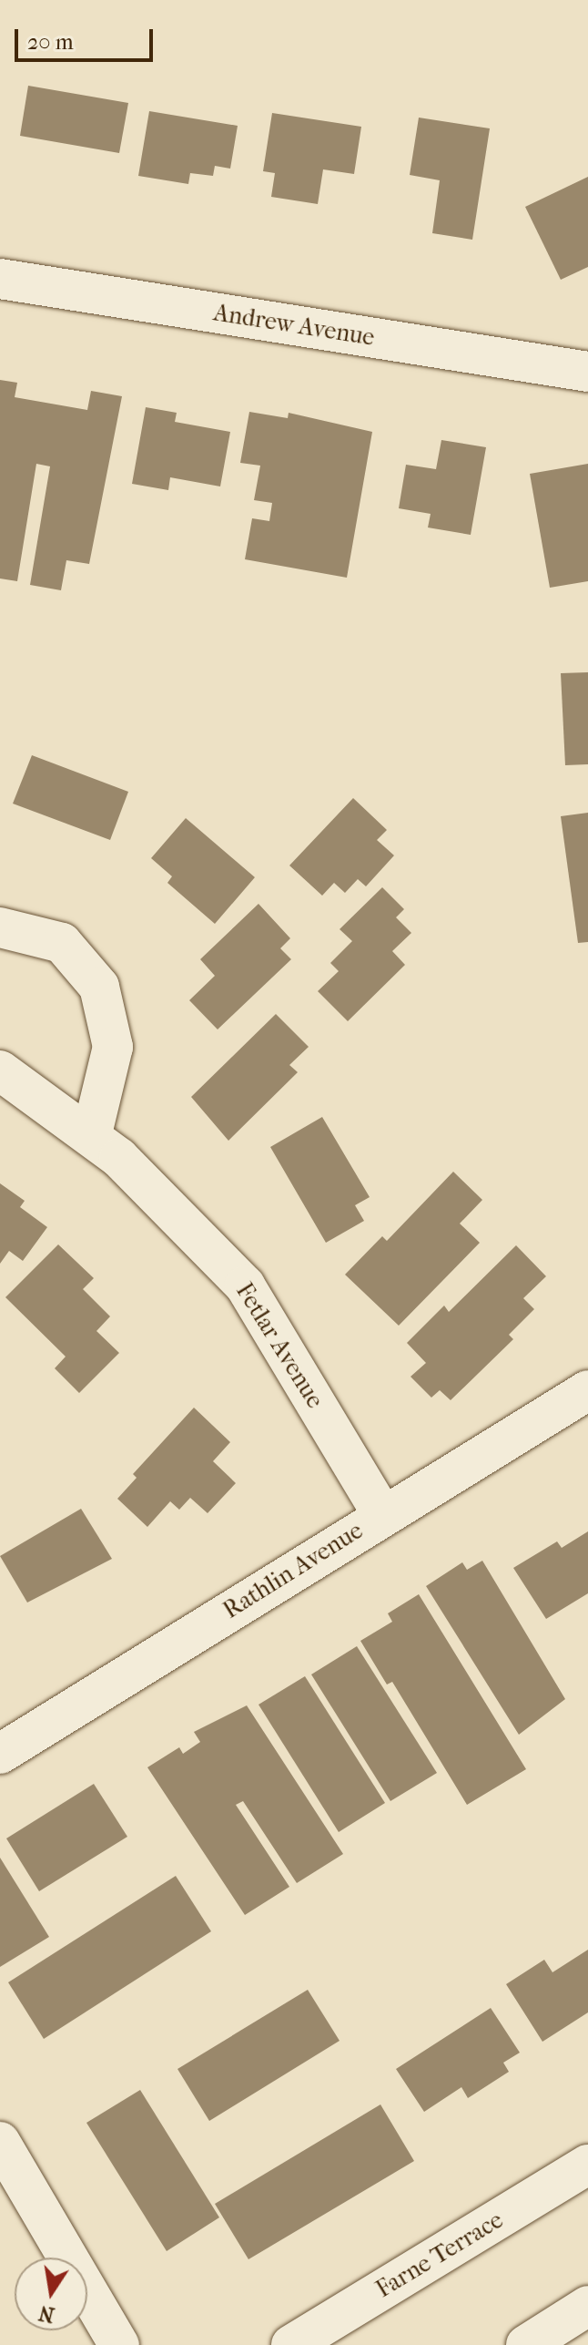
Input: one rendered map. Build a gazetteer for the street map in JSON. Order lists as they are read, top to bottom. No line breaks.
{"streets":{"street":["Andrew Avenue","Fetlar Avenue","Rathlin Avenue","Farne Terrace"]},"crossings":[["Fetlar Avenue","Rathlin Avenue"]],"scale_bar":"20 m","north":"bottom"}
